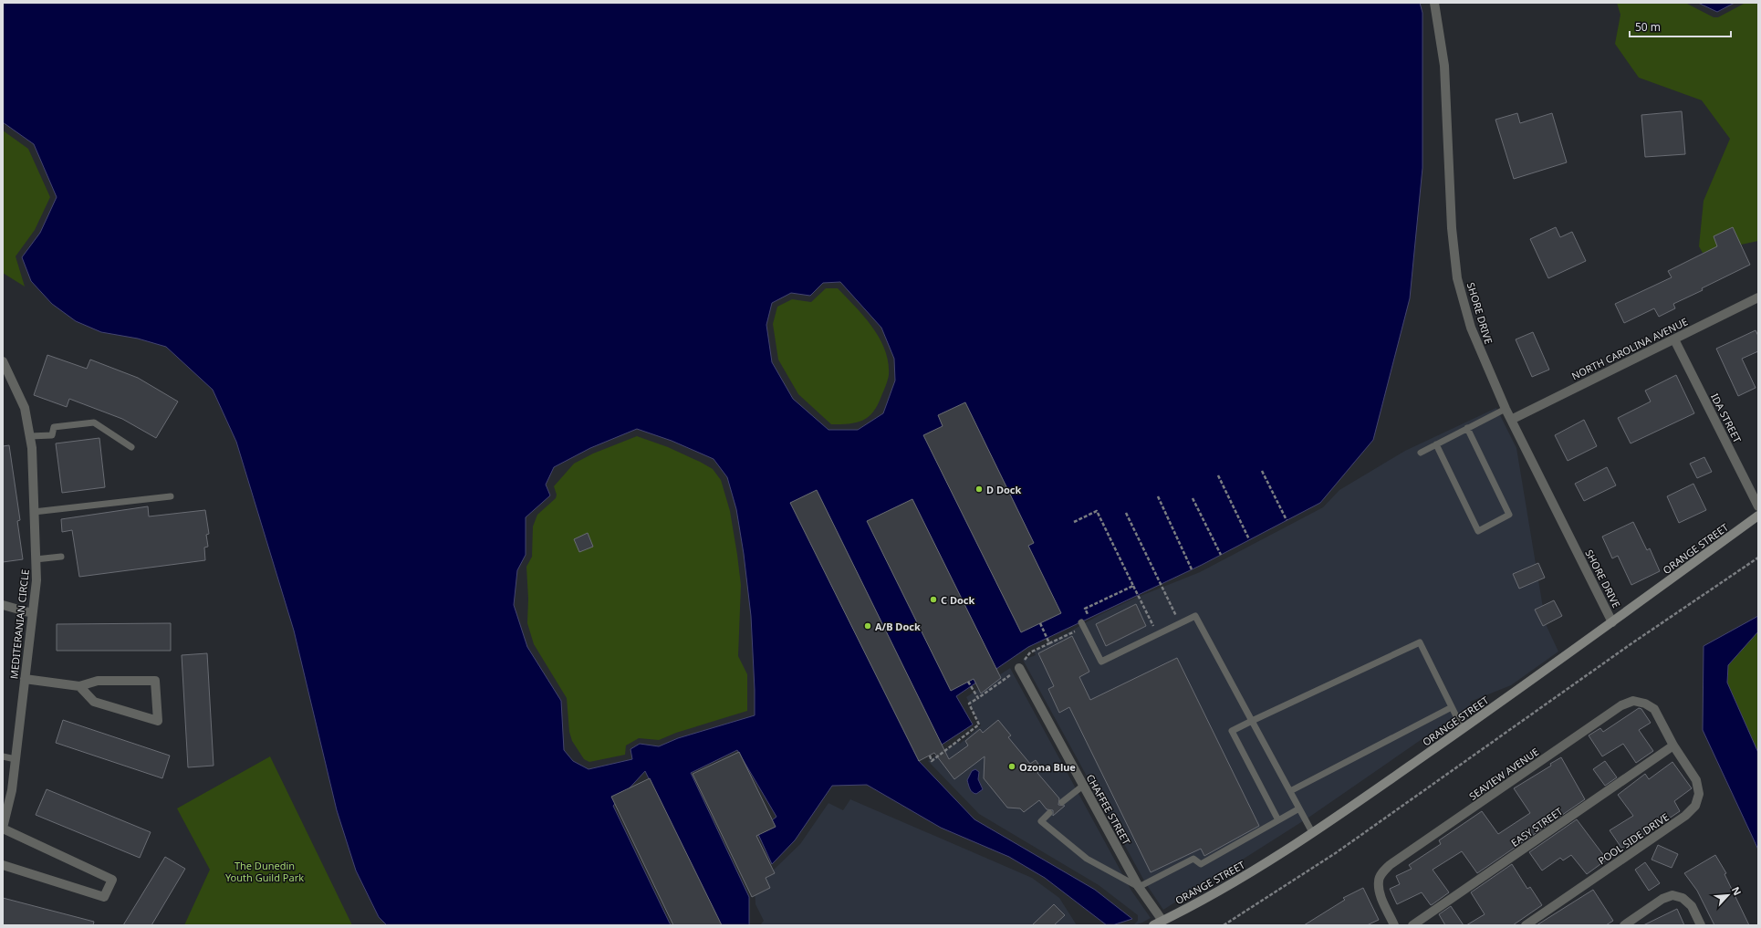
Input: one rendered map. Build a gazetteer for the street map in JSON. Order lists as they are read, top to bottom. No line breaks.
{"streets":{"street":["SHORE DRIVE","NORTH CAROLINA AVENUE","IDA STREET","ORANGE STREET","MEDITERANIAN CIRCLE","SEAVIEW AVENUE","CHAFFEE STREET","EASY STREET","POOL SIDE DRIVE"]},"crossings":[["SHORE DRIVE","NORTH CAROLINA AVENUE"],["SHORE DRIVE","ORANGE STREET"],["NORTH CAROLINA AVENUE","IDA STREET"],["ORANGE STREET","CHAFFEE STREET"],["SEAVIEW AVENUE","EASY STREET"],["SEAVIEW AVENUE","POOL SIDE DRIVE"],["EASY STREET","POOL SIDE DRIVE"]],"parks":["The Dunedin Youth Guild Park"],"places":["D Dock","C Dock","A/B Dock","Ozona Blue"],"scale_bar":"50 m","north":"top right"}
